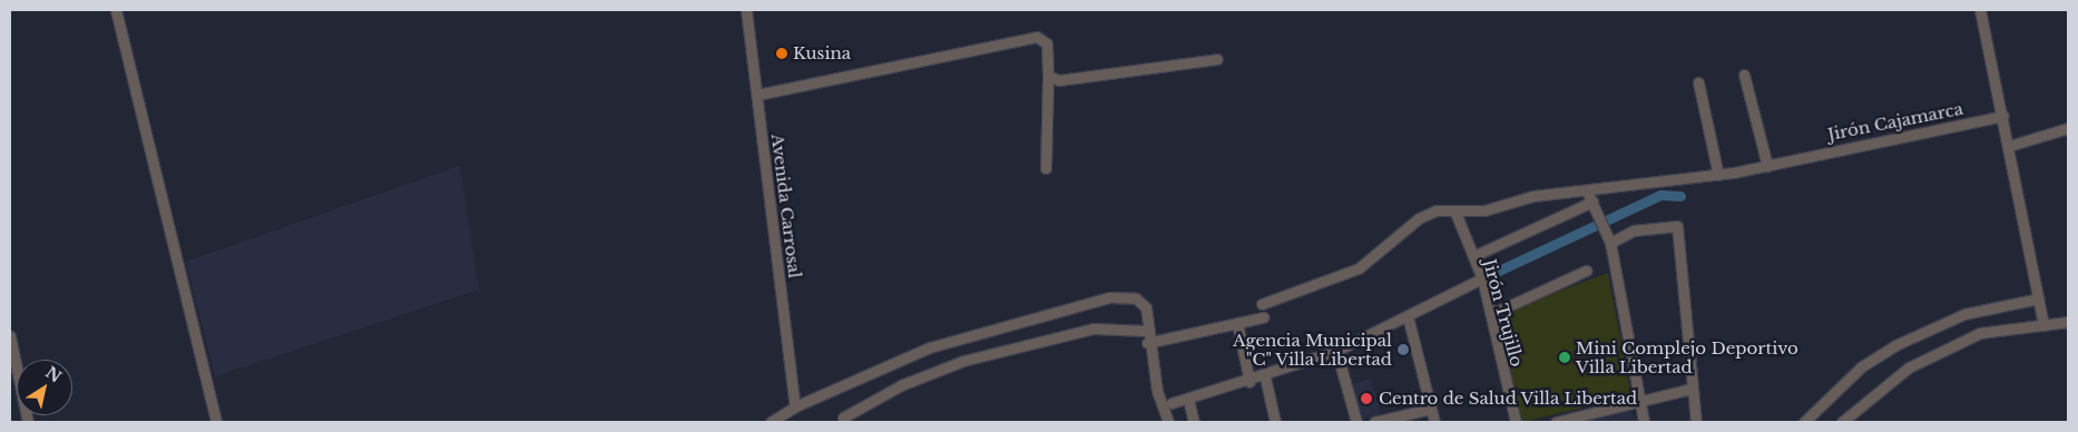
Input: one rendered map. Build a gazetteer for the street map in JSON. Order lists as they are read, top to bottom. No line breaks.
{"streets":{"street":["Jirón Cajamarca","Avenida Carrosal","Jirón Trujillo"]},"places":["Kusina","Agencia Municipal \"C\" Villa Libertad","Mini Complejo Deportivo Villa Libertad","Centro de Salud Villa Libertad"],"north":"top right"}
